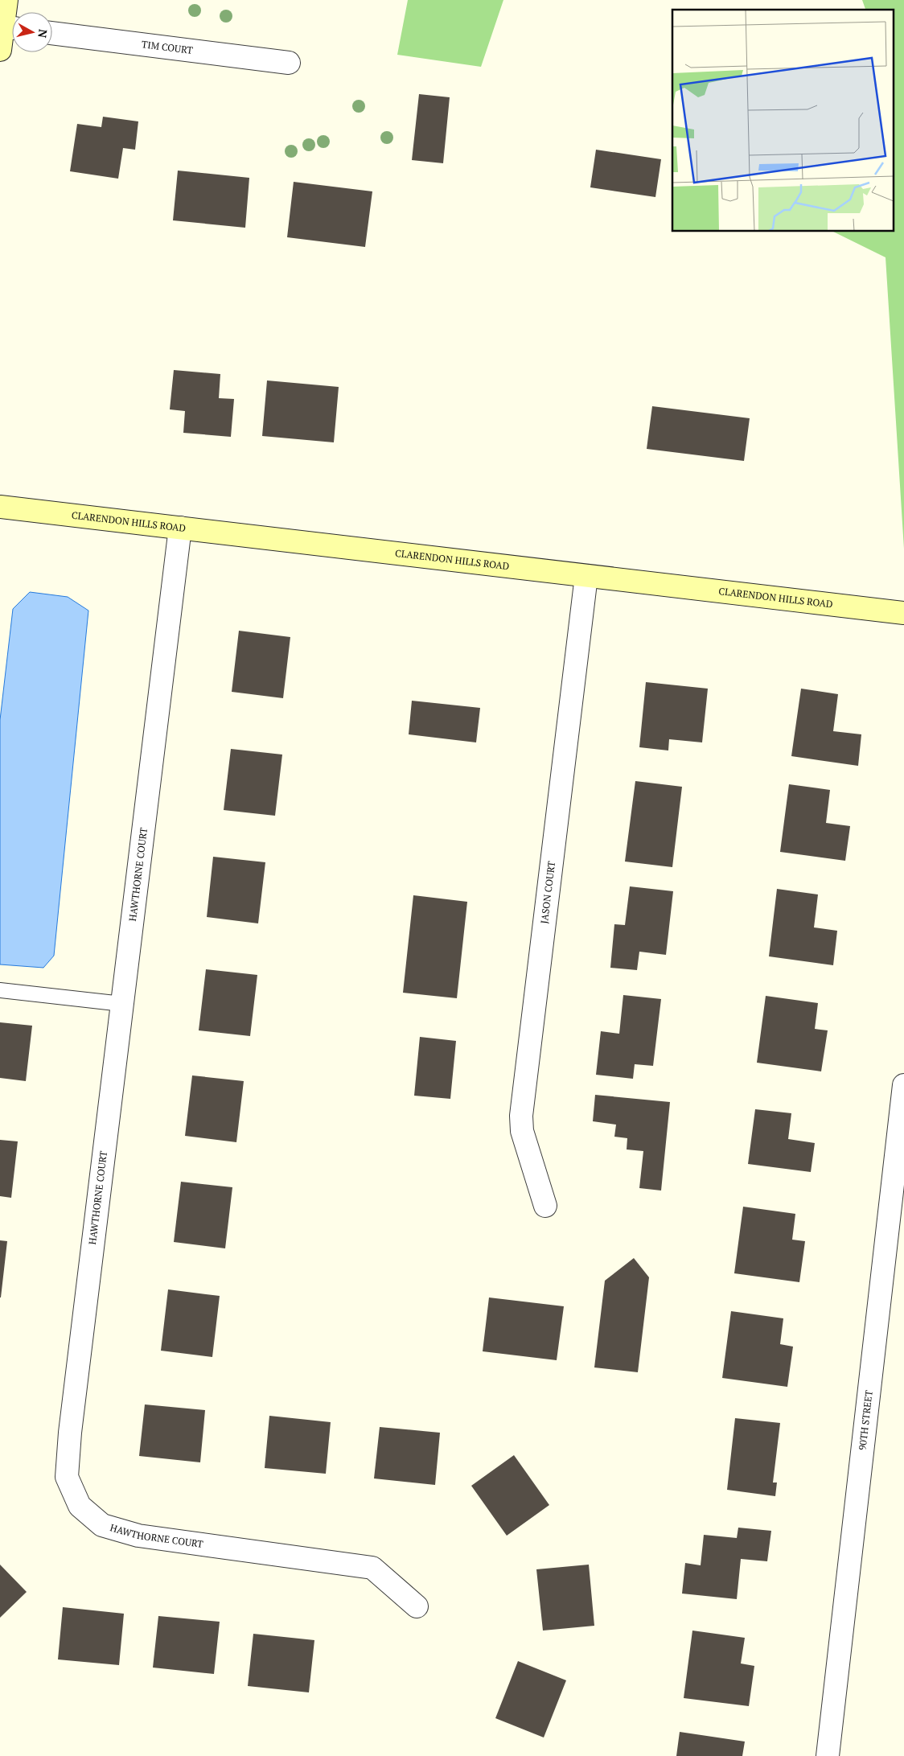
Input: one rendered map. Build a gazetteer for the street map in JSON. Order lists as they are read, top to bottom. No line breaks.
{"streets":{"street":["TIM COURT","CLARENDON HILLS ROAD","HAWTHORNE COURT","JASON COURT","90TH STREET"]},"crossings":[["CLARENDON HILLS ROAD","HAWTHORNE COURT"],["CLARENDON HILLS ROAD","JASON COURT"]],"north":"right"}
